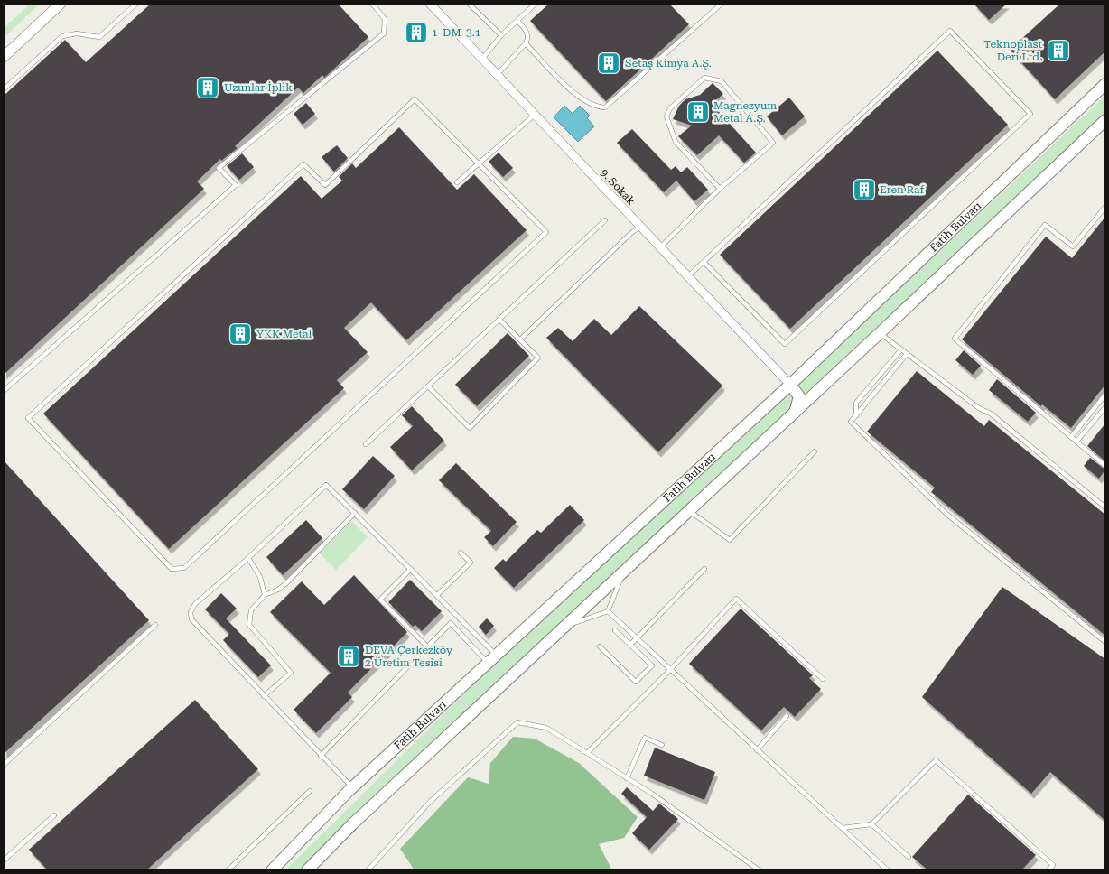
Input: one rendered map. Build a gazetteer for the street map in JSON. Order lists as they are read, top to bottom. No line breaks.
{"streets":{"main road":["Fatih Bulvarı"],"street":["9. Sokak"]},"crossings":[["9. Sokak","Fatih Bulvarı"]],"places":{"building":["1-DM-3.1","Teknoplast Deri Ltd.","Setaş Kimya A.Ş.","Uzunlar İplik","Magnezyum Metal A.Ş.","Eren Raf","YKK Metal","DEVA Çerkezköy 2 Üretim Tesisi"]}}
